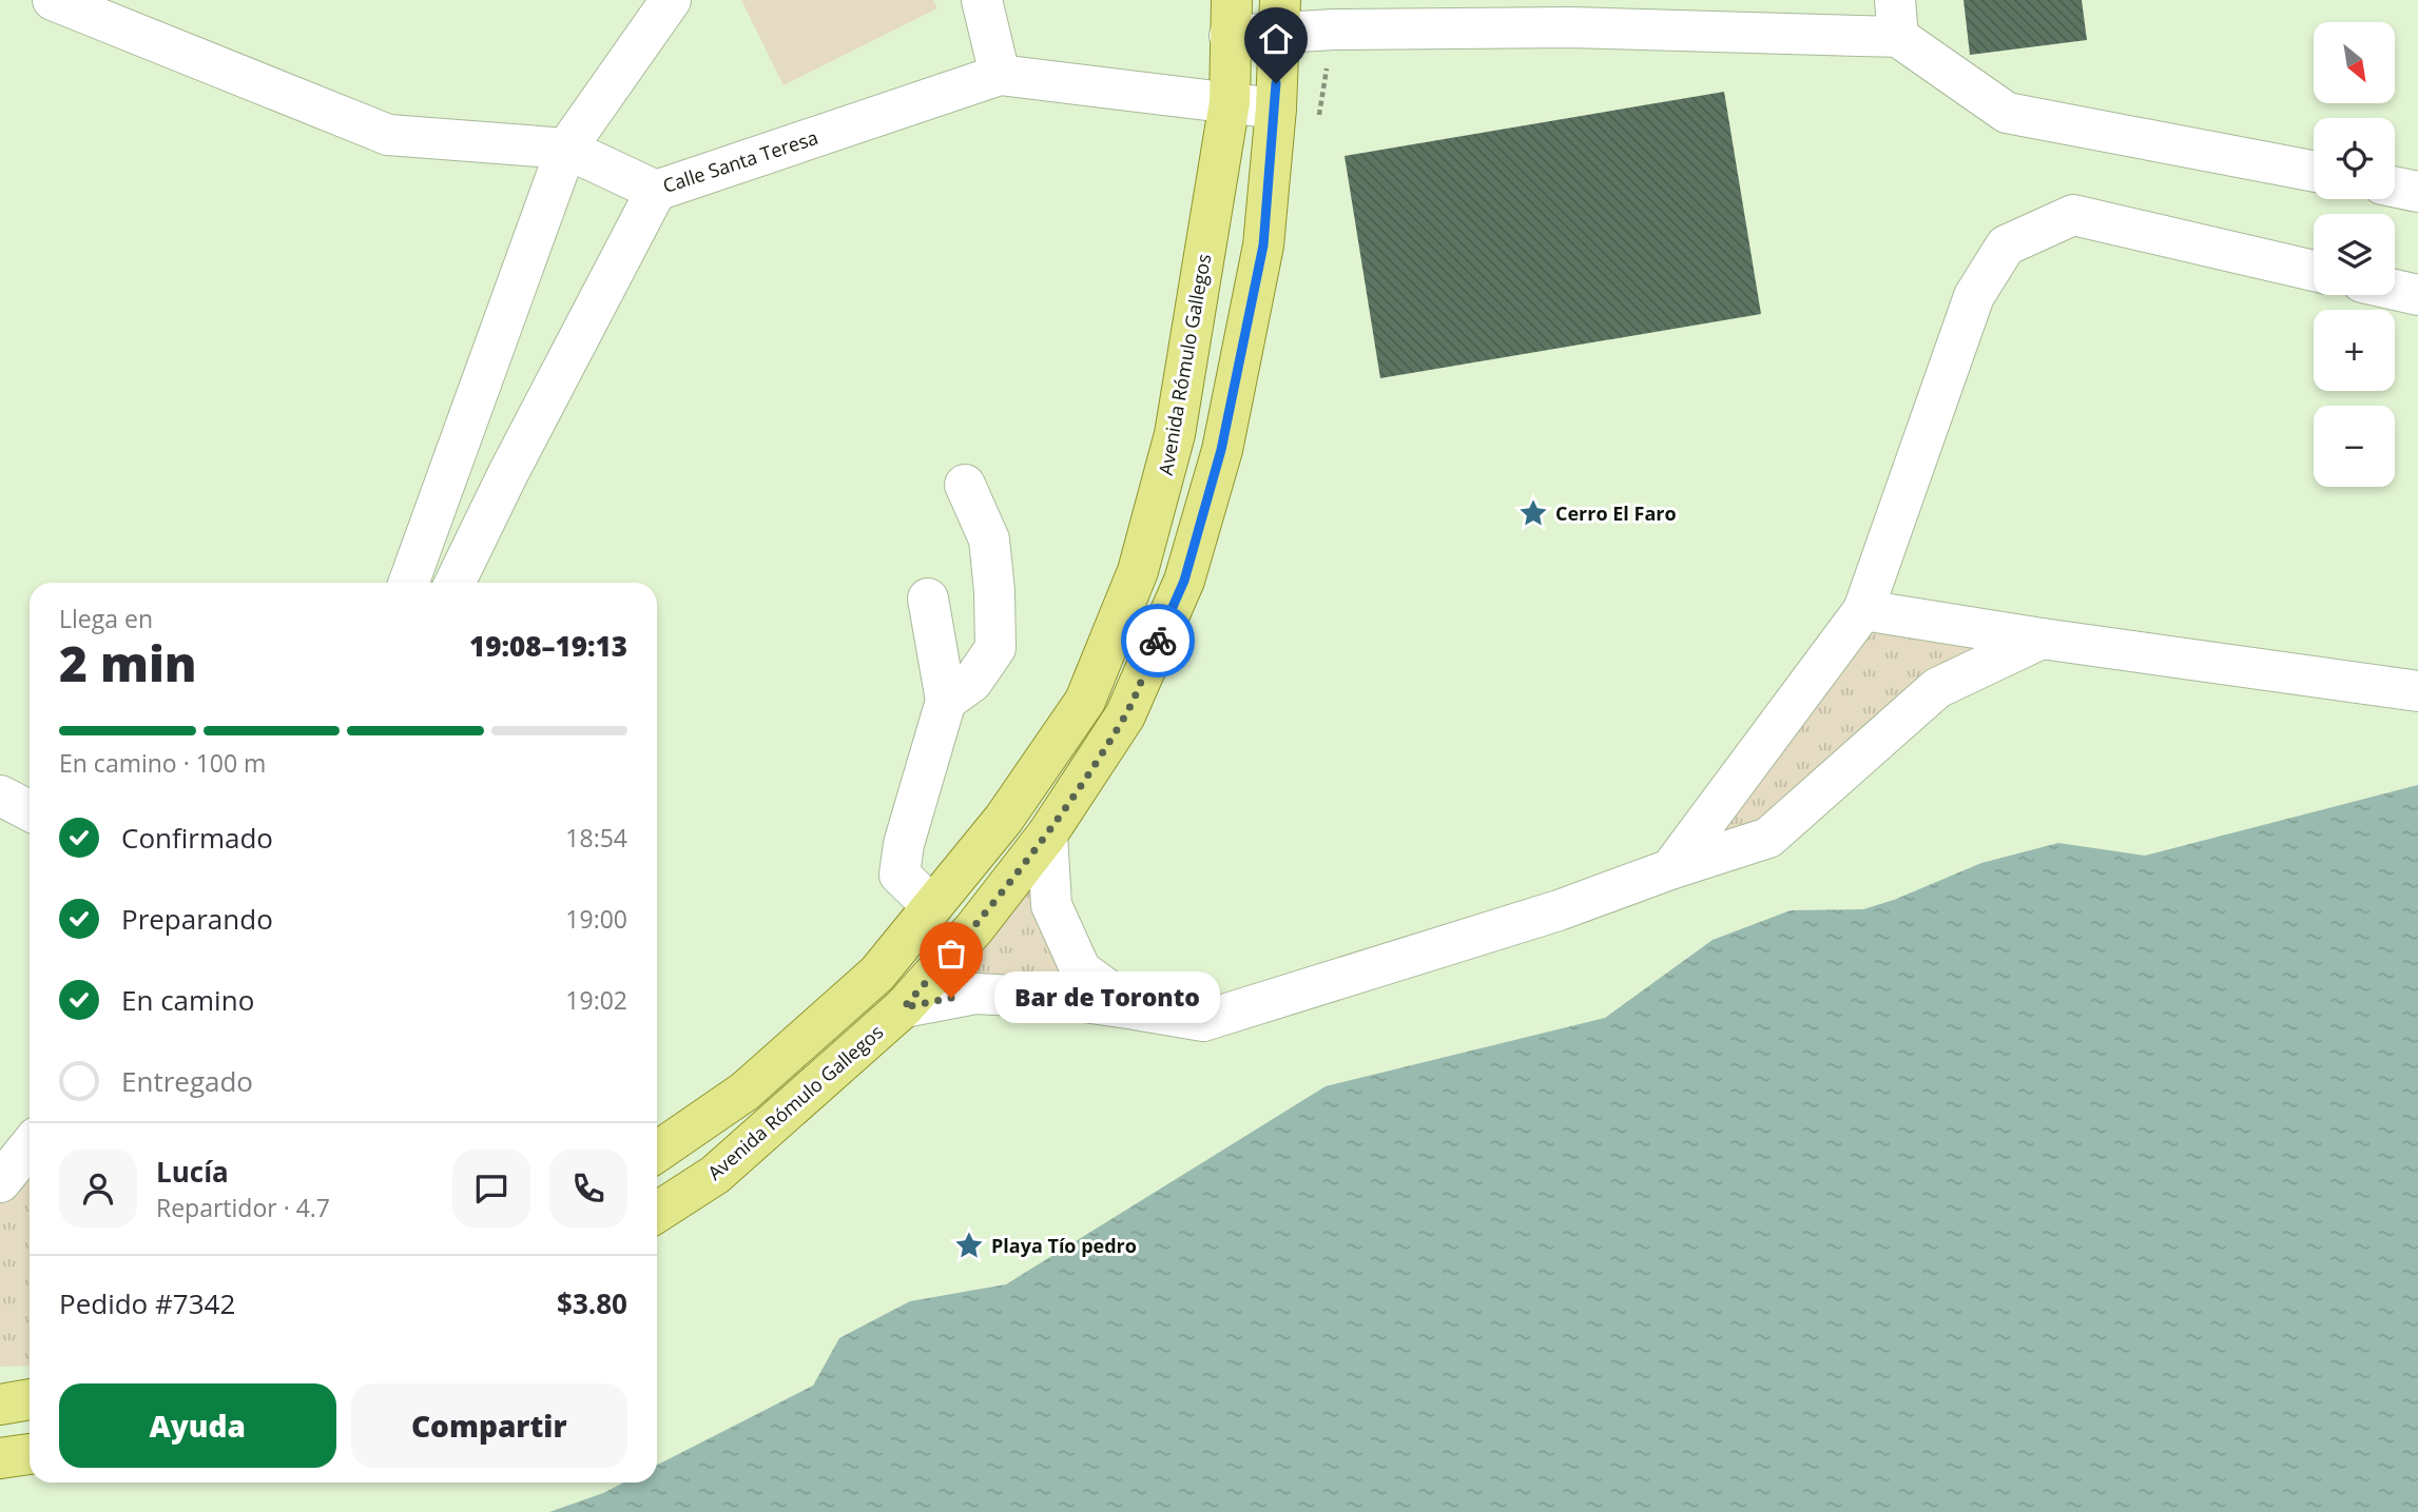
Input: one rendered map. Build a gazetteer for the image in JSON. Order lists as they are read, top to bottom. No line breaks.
{"streets":{"main road":["Avenida Rómulo Gallegos"],"street":["Calle Santa Teresa"]},"crossings":[["Calle Santa Teresa","Avenida Rómulo Gallegos"]],"places":{"place":["Cerro El Faro","Playa Tío pedro"],"other":["Bar de Toronto"]},"north":"bottom right","page":{"map_buttons":["+","−"],"heading":["2 min","Llega en","19:08–19:13"],"panel":["Lucía","Repartidor · 4.7","Pedido #7342","$3.80"],"bar":"En camino · 100 m","list":[["Confirmado","18:54"],["Preparando","19:00"],["En camino","19:02"],"Entregado"],"bubble":"Bar de Toronto","buttons":["Ayuda","Compartir"]}}
